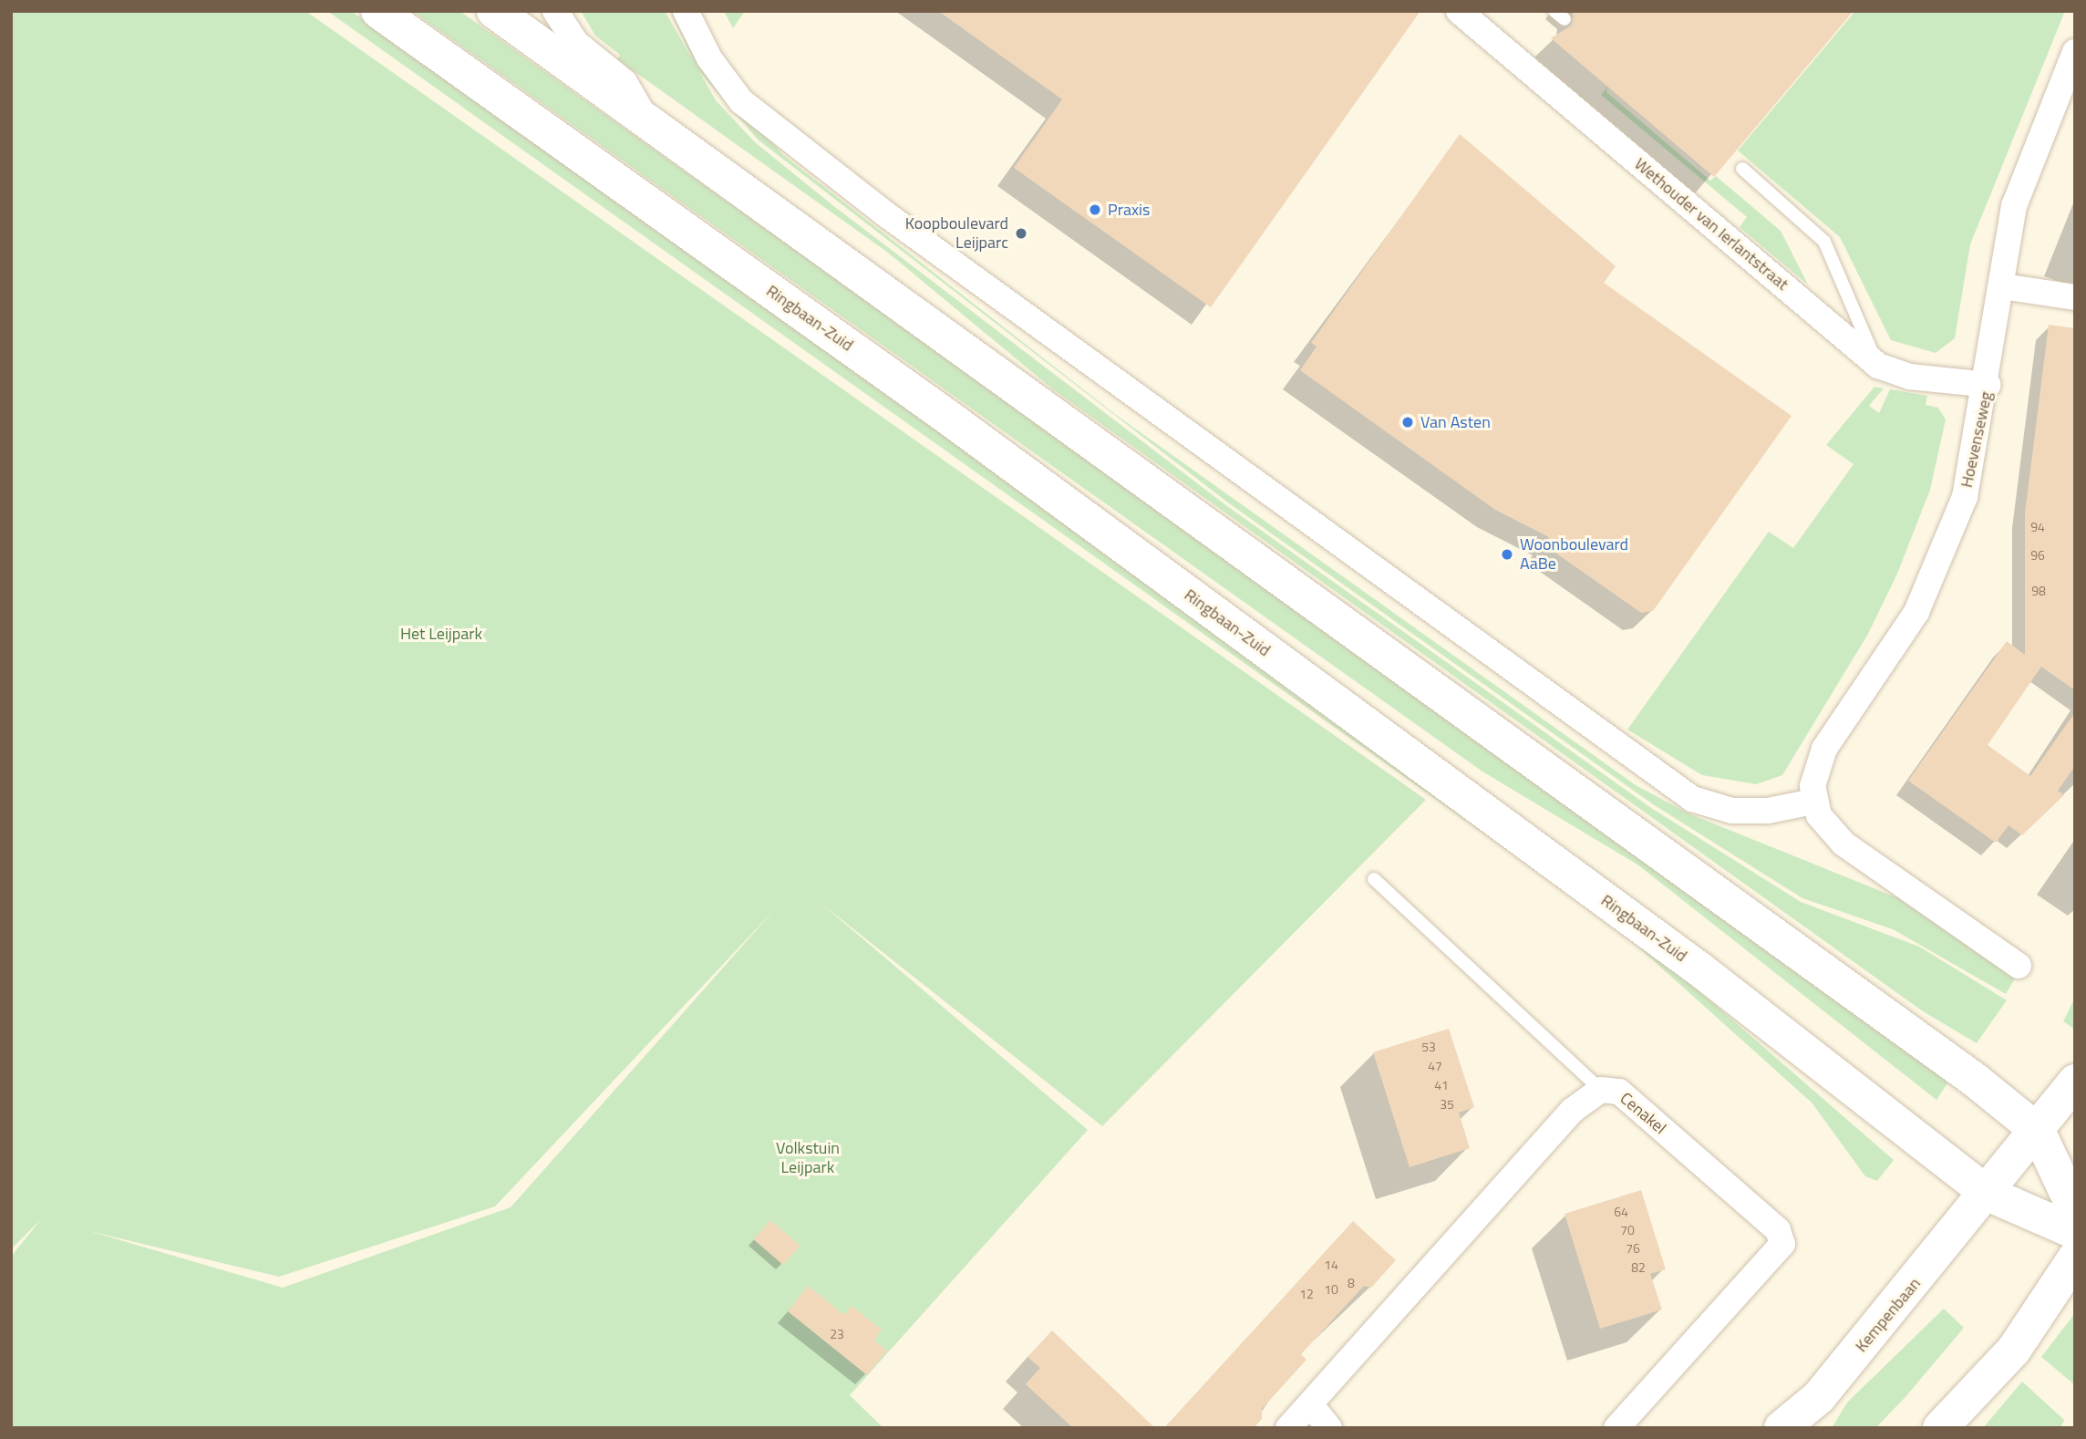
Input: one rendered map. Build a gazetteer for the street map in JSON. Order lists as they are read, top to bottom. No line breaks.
{"streets":{"main road":["Ringbaan-Zuid","Kempenbaan"],"street":["Wethouder van Ierlantstraat","Hoevenseweg","Cenakel"]},"crossings":[["Wethouder van Ierlantstraat","Hoevenseweg"],["Ringbaan-Zuid","Kempenbaan"]],"parks":["Het Leijpark","Volkstuin Leijpark"],"places":["Praxis","Koopboulevard Leijparc","Van Asten","Woonboulevard AaBe"],"house_numbers":["94","96","98","53","47","41","35","64","70","76","14","82","8","10","12","23"]}
